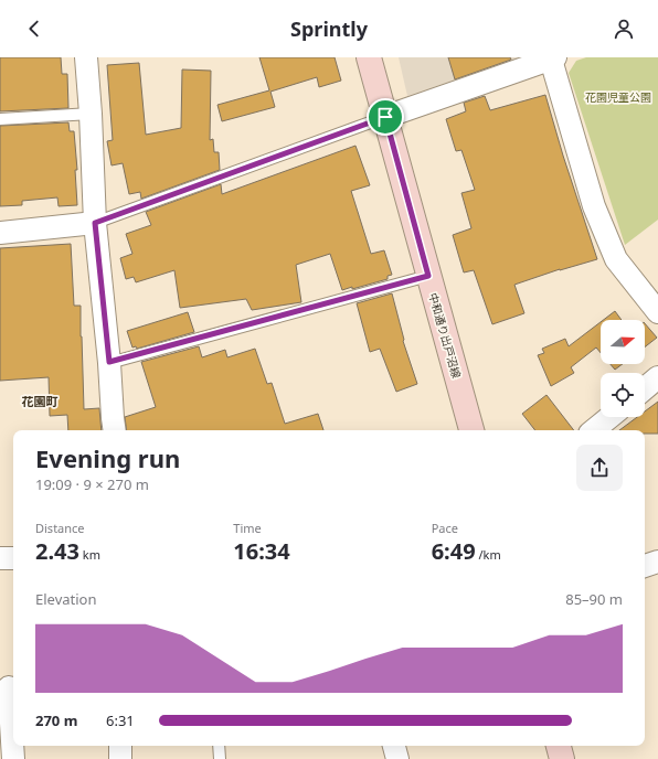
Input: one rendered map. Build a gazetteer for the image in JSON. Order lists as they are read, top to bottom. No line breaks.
{"streets":{"street":["中和通り出戸沼線"]},"districts":["花園町"],"parks":["花園児童公園"],"north":"right","page":{"header":"Sprintly","heading":["Evening run","19:09 · 9 × 270 m"],"stats":[["Distance","2.43 km"],["Time","16:34"],["Pace","6:49 /km"]],"chart":["Elevation","85–90 m"],"list":[{"name":"270 m","note":"6:31"}]}}
